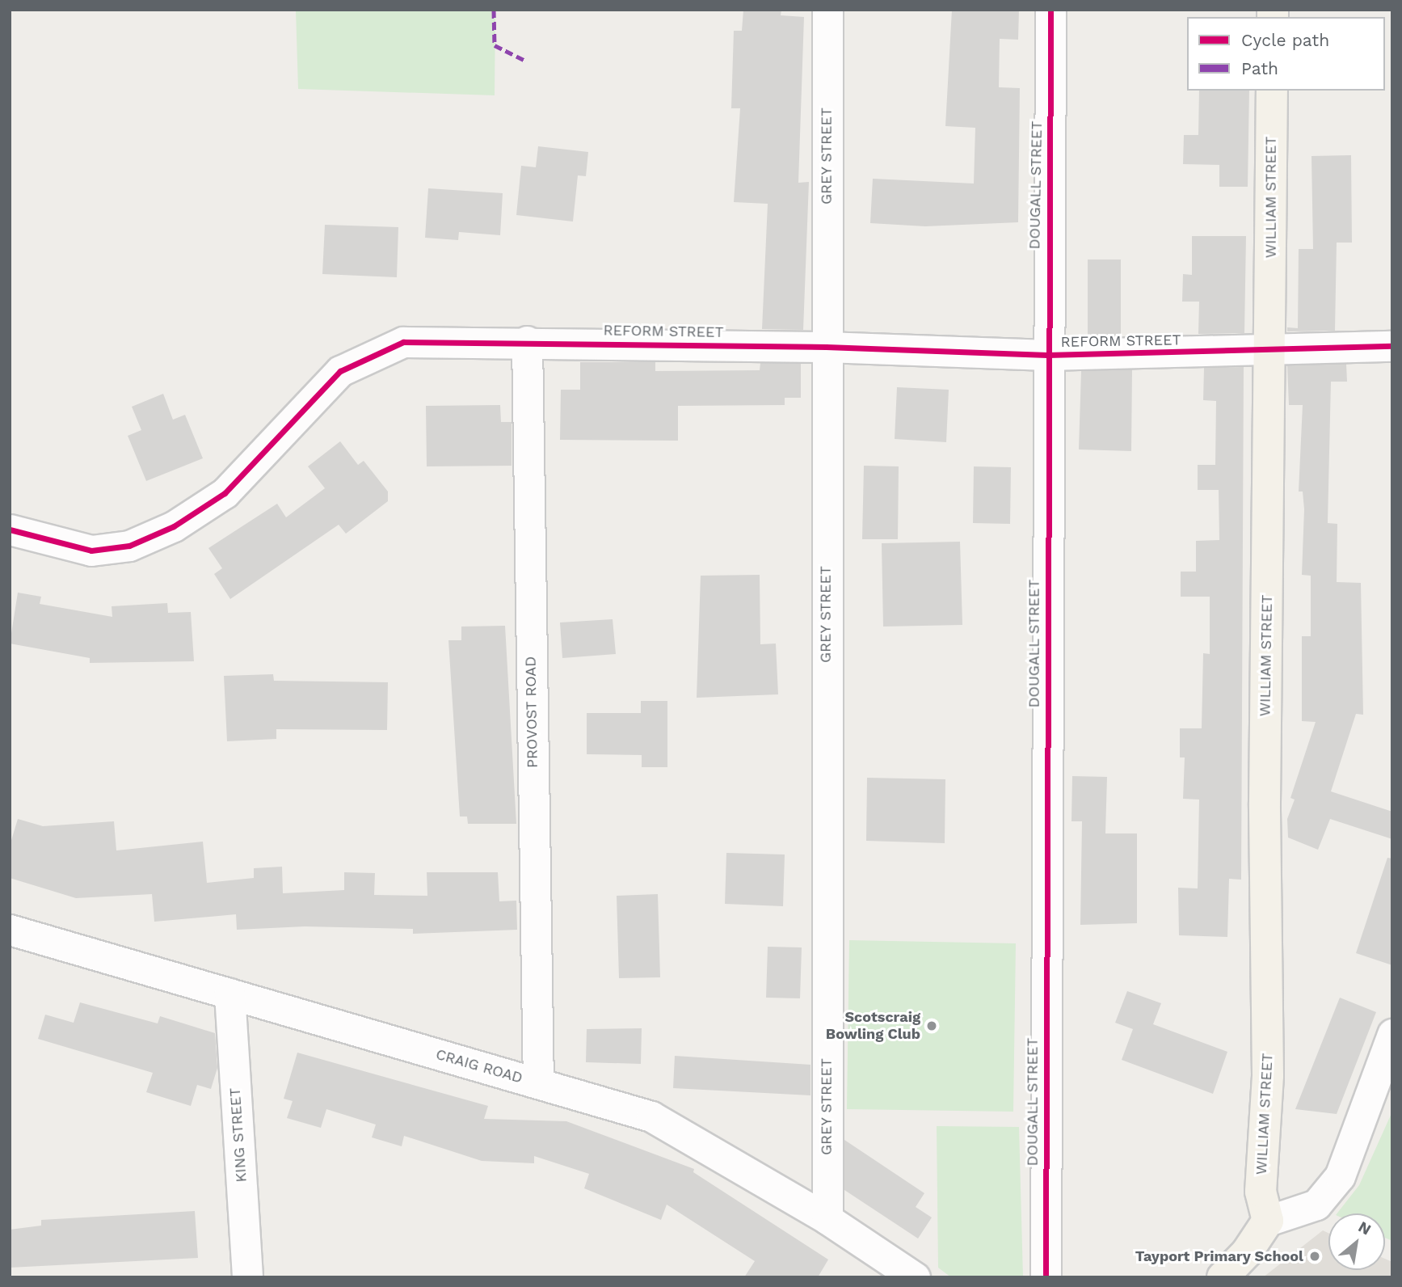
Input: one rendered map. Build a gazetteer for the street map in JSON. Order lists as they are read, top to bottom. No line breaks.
{"streets":{"main road":["WILLIAM STREET"],"street":["GREY STREET","DOUGALL STREET","REFORM STREET","PROVOST ROAD","CRAIG ROAD","KING STREET"]},"crossings":[["GREY STREET","REFORM STREET"],["GREY STREET","CRAIG ROAD"],["DOUGALL STREET","REFORM STREET"],["WILLIAM STREET","REFORM STREET"],["REFORM STREET","PROVOST ROAD"],["PROVOST ROAD","CRAIG ROAD"],["CRAIG ROAD","KING STREET"]],"places":["Scotscraig Bowling Club","Tayport Primary School"],"legend":["Cycle path","Path"],"north":"top right"}
